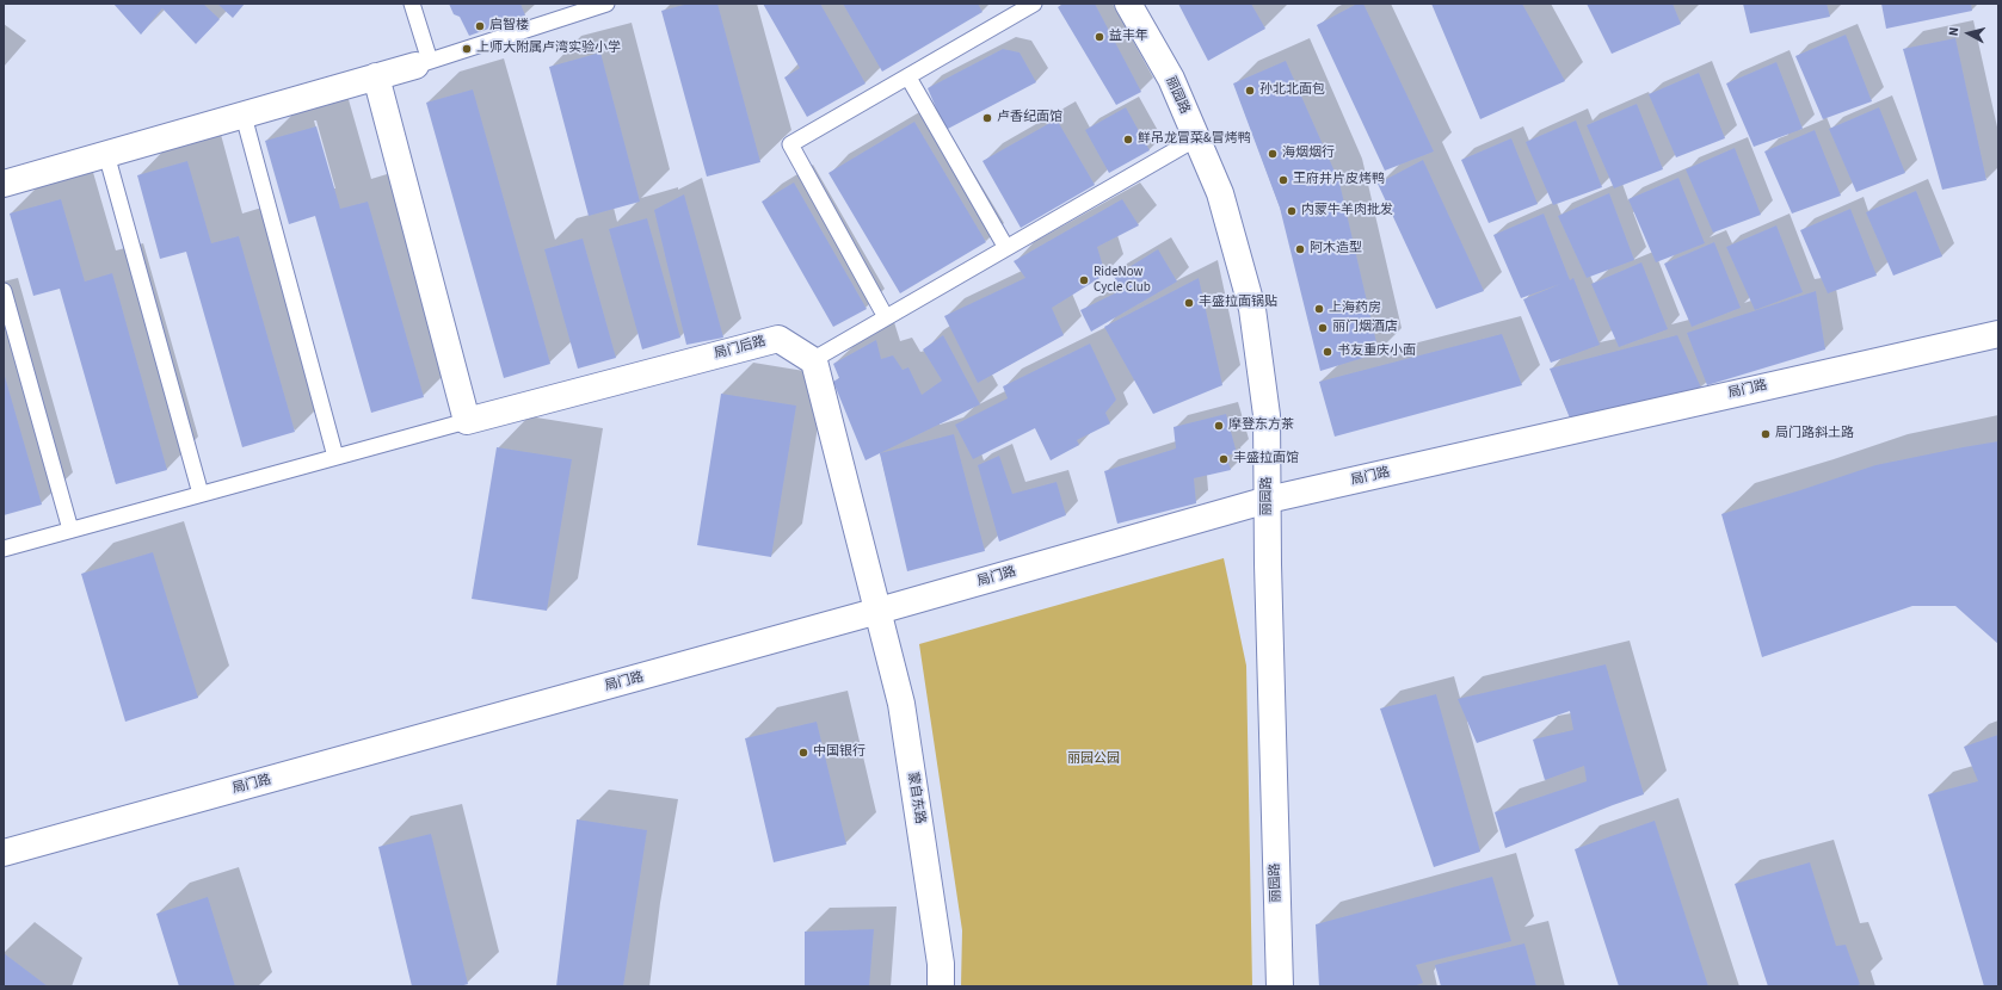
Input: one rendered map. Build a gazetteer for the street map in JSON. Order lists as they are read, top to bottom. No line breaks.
{"streets":{"street":["丽园路","局门后路","局门路","蒙自东路"]},"crossings":[["丽园路","局门路"],["局门路","蒙自东路"]],"parks":["丽园公园"],"places":["启智楼","益丰年","上师大附属卢湾实验小学","孙北北面包","卢香纪面馆","鲜吊龙冒菜&冒烤鸭","海烟烟行","王府井片皮烤鸭","内蒙牛羊肉批发","阿木造型","RideNow Cycle Club","丰盛拉面锅贴","上海药房","丽门烟酒店","书友重庆小面","摩登东方茶","局门路斜土路","丰盛拉面馆","中国银行"],"north":"left"}
